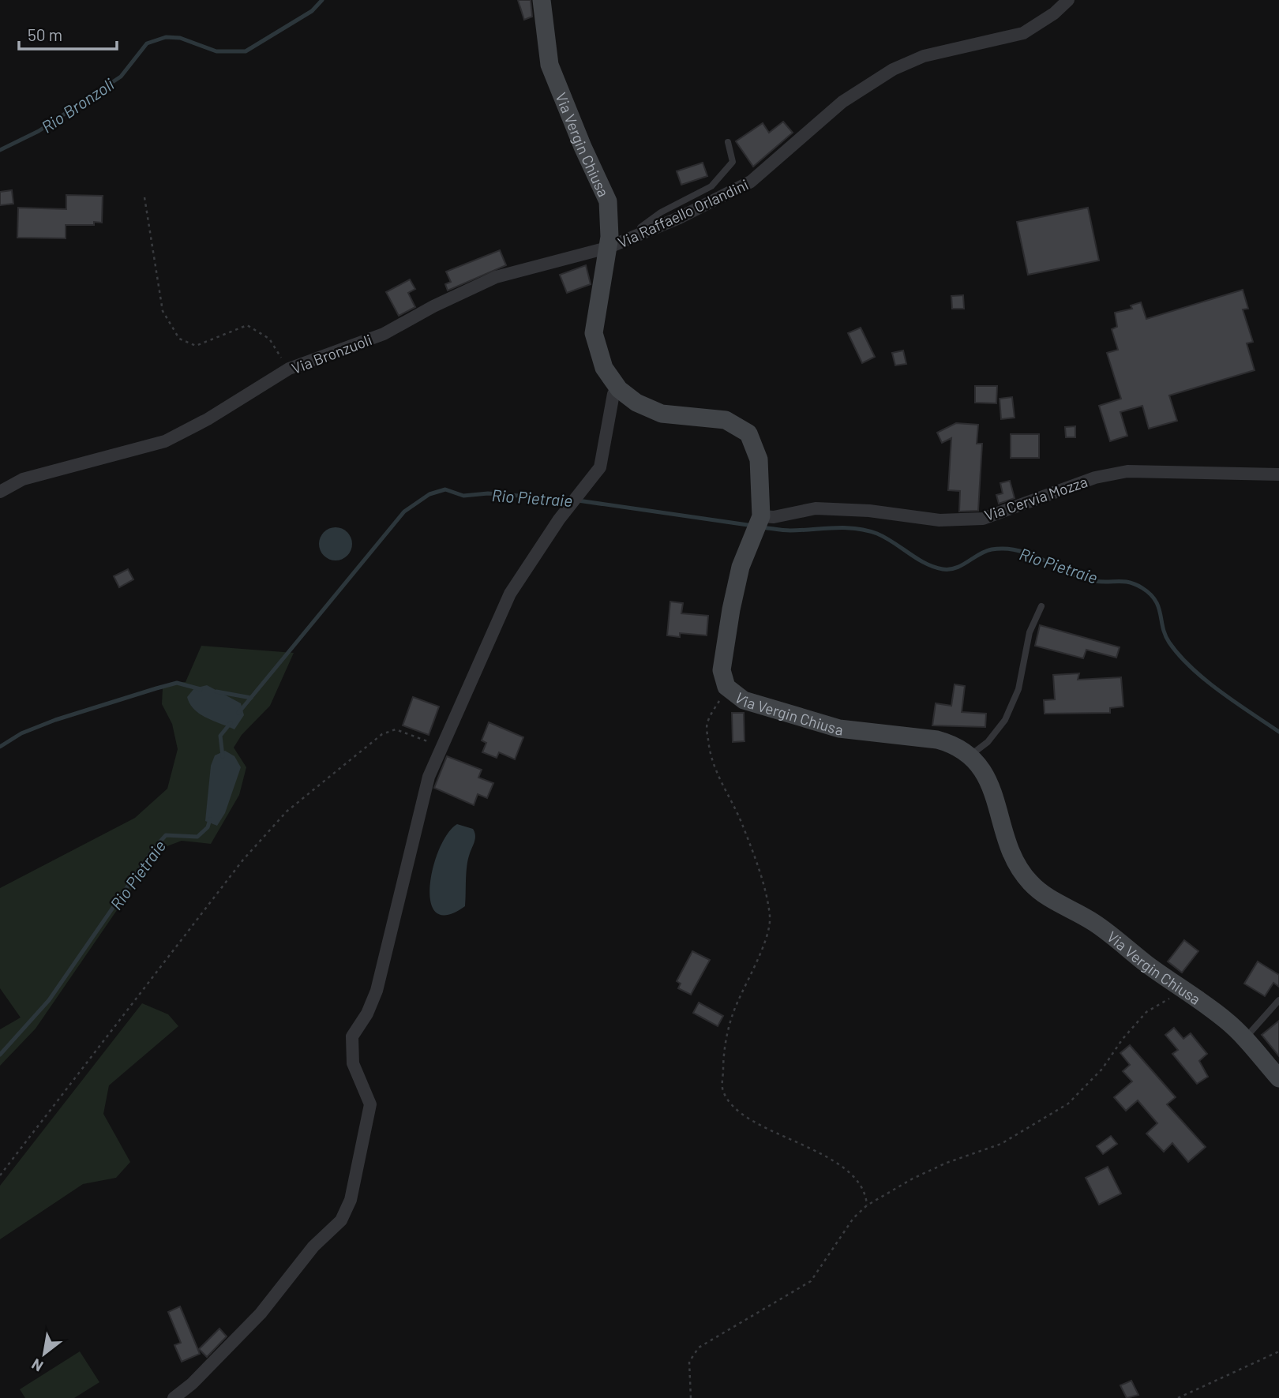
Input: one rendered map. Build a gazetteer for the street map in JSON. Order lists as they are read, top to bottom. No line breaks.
{"streets":{"street":["Via Vergin Chiusa","Via Raffaello Orlandini","Via Bronzuoli","Via Cervia Mozza"]},"crossings":[["Via Vergin Chiusa","Via Raffaello Orlandini"],["Via Vergin Chiusa","Via Bronzuoli"],["Via Vergin Chiusa","Via Cervia Mozza"],["Via Raffaello Orlandini","Via Bronzuoli"]],"water":["Rio Bronzoli","Rio Pietraie"],"scale_bar":"50 m","north":"bottom left"}
